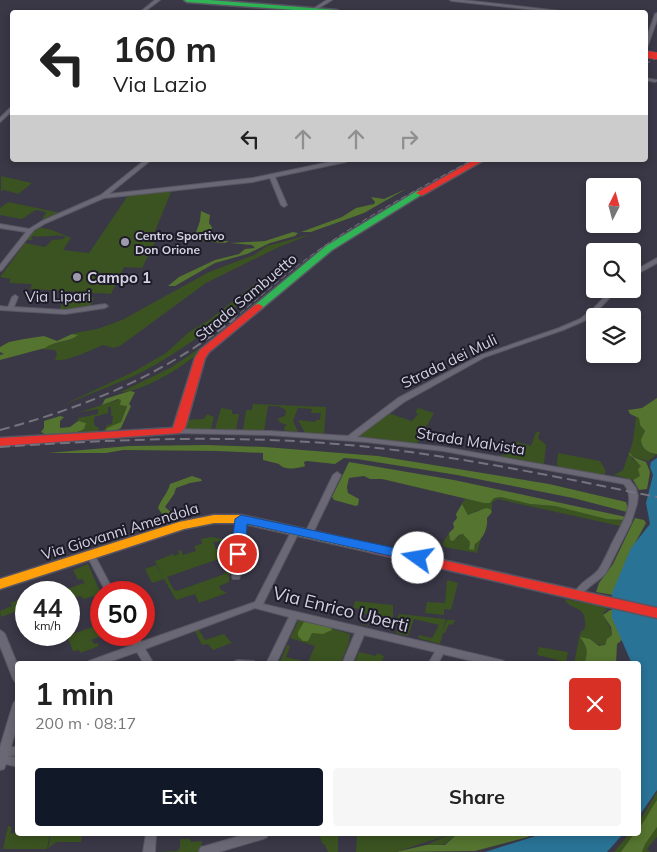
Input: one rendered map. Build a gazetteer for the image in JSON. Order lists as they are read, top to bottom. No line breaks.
{"streets":{"main road":["Strada Sambuetto","Via Giovanni Amendola"],"street":["Via Lipari","Strada dei Muli","Strada Malvista","Via Enrico Uberti"]},"crossings":[["Strada Sambuetto","Strada Malvista"],["Strada dei Muli","Strada Malvista"],["Strada Malvista","Via Giovanni Amendola"]],"places":["Centro Sportivo Don Orione","Campo 1"],"north":"top","page":{"turn":["160 m","Via Lazio"],"speed":"44 km/h","limit":"50","heading":["1 min","200 m · 08:17"],"buttons":["Exit","Share"]}}
